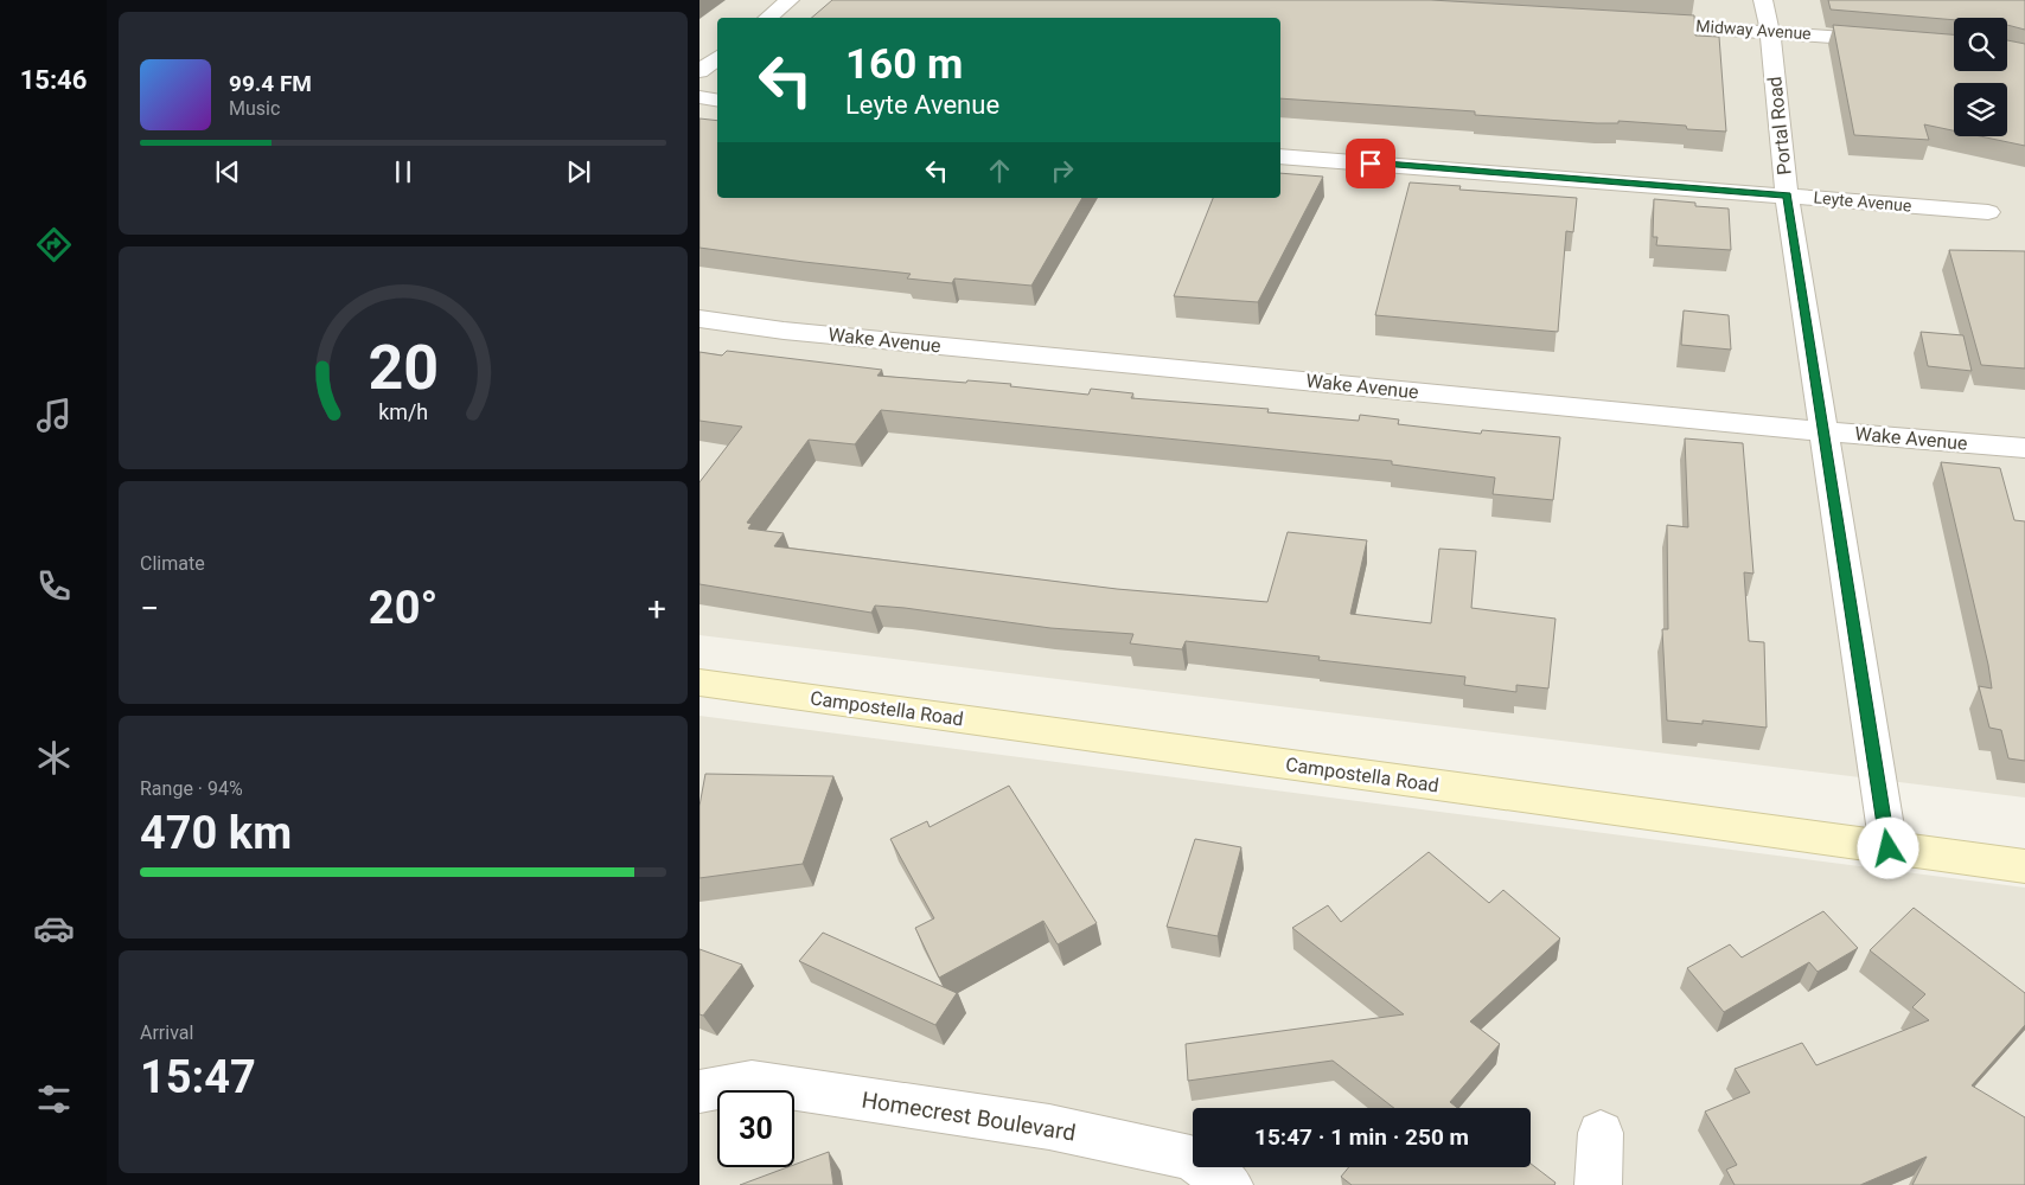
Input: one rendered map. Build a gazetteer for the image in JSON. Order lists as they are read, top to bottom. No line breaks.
{"streets":{"main road":["Campostella Road"],"street":["Midway Avenue","Portal Road","Leyte Avenue","Wake Avenue","Homecrest Boulevard"]},"crossings":[["Midway Avenue","Portal Road"],["Portal Road","Leyte Avenue"],["Portal Road","Wake Avenue"],["Portal Road","Campostella Road"]],"page":{"tabs":"15:46","turn":["160 m","Leyte Avenue"],"song":["99.4 FM","Music"],"tile":["Climate",["Range · 94%","470 km"],["Arrival","15:47"]],"heat":["−","20°","+"],"limit":"30","trip":"15:47 · 1 min · 250 m","gauge":["20","km/h"]}}
